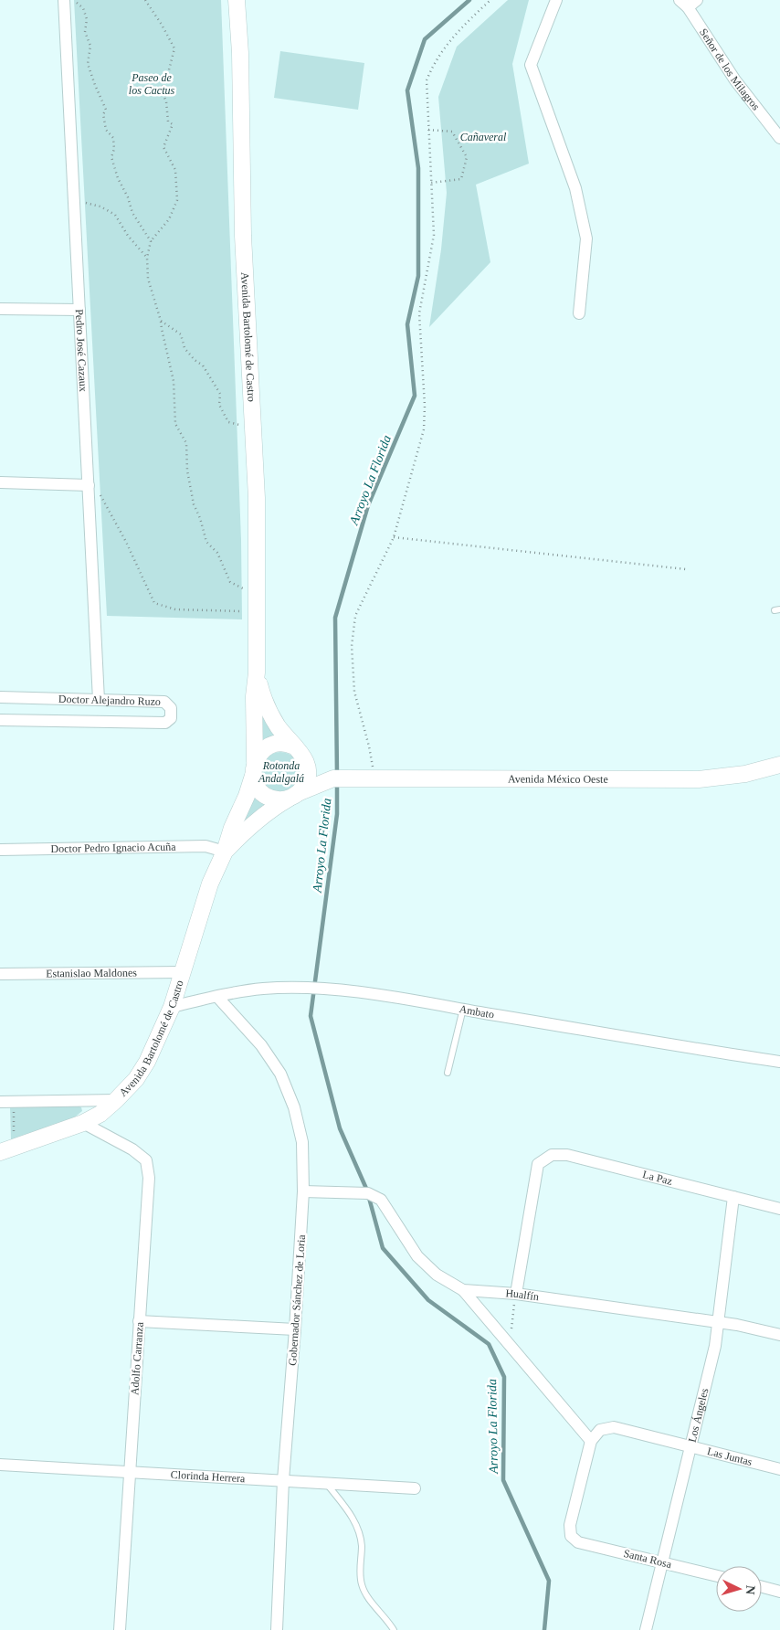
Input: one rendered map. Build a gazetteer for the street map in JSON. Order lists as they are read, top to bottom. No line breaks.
{"streets":{"main road":["Avenida Bartolomé de Castro","Avenida México Oeste"],"street":["Señor de los Milagros","Pedro José Cazaux","Doctor Alejandro Ruzo","Doctor Pedro Ignacio Acuña","Estanislao Maldones","Ambato","La Paz","Hualfín","Gobernador Sánchez de Loria","Adolfo Carranza","Los Ángeles","Las Juntas","Clorinda Herrera","Santa Rosa"]},"crossings":[["Avenida Bartolomé de Castro","Avenida México Oeste"],["Avenida Bartolomé de Castro","Doctor Pedro Ignacio Acuña"],["Avenida Bartolomé de Castro","Estanislao Maldones"],["Avenida Bartolomé de Castro","Ambato"],["Avenida Bartolomé de Castro","Adolfo Carranza"],["Pedro José Cazaux","Doctor Alejandro Ruzo"],["Ambato","Gobernador Sánchez de Loria"],["La Paz","Hualfín"],["La Paz","Los Ángeles"],["Hualfín","Gobernador Sánchez de Loria"],["Hualfín","Los Ángeles"],["Gobernador Sánchez de Loria","Clorinda Herrera"],["Adolfo Carranza","Clorinda Herrera"],["Los Ángeles","Las Juntas"],["Los Ángeles","Santa Rosa"],["Las Juntas","Santa Rosa"]],"water":["Arroyo La Florida"],"parks":["Paseo de los Cactus","Cañaveral","Rotonda Andalgalá"],"north":"right"}
